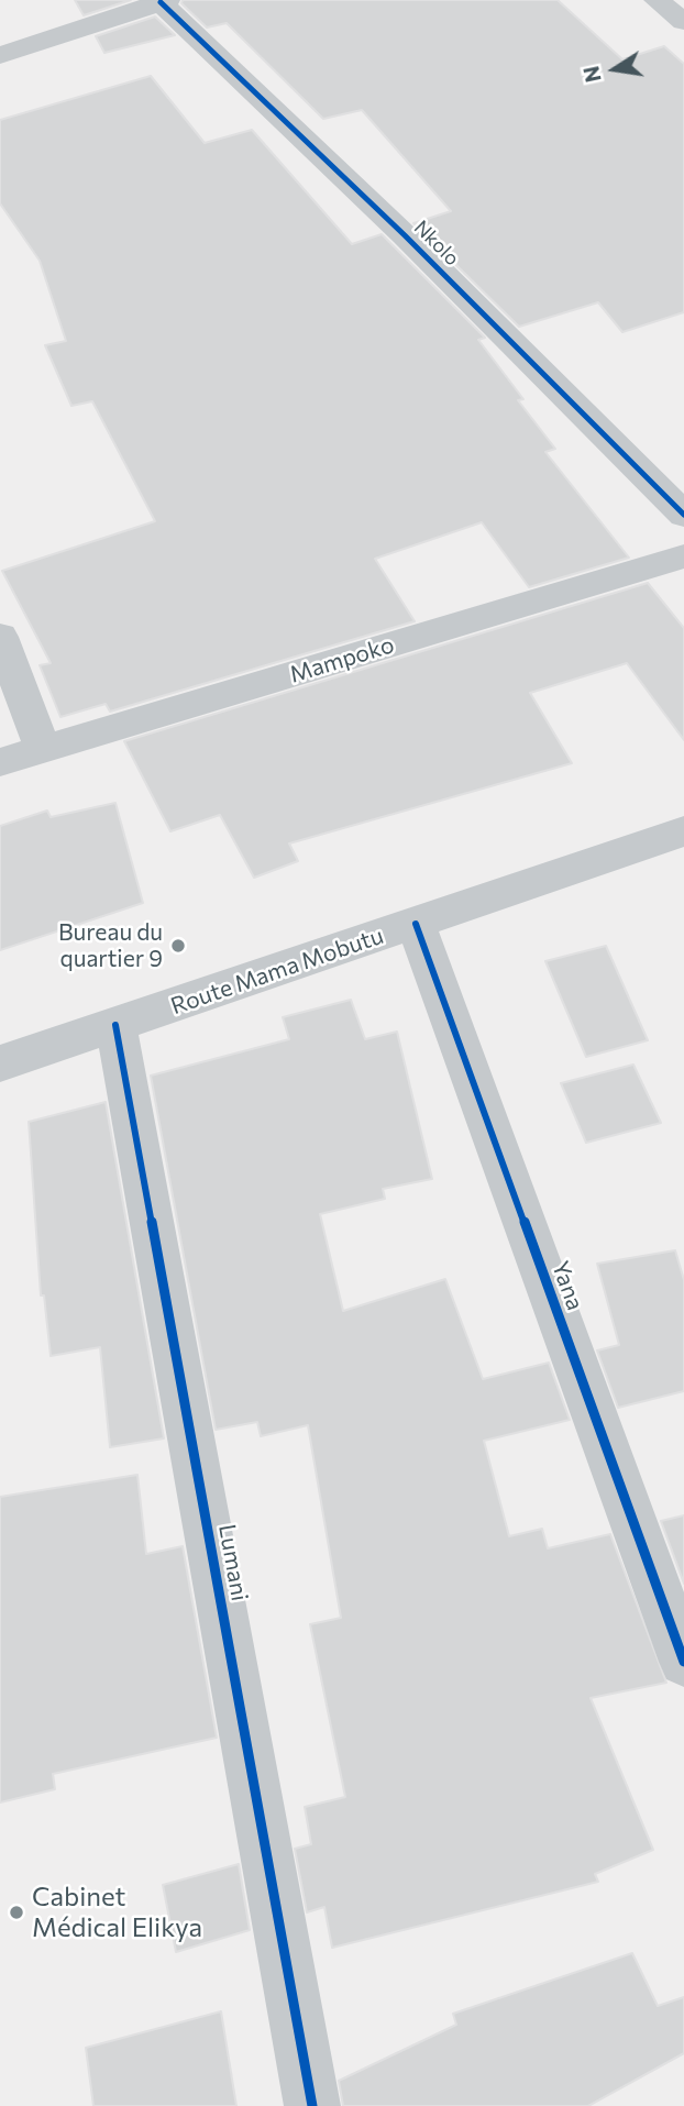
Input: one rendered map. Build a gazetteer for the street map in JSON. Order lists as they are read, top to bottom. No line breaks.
{"streets":{"street":["Nkolo","Mampoko","Route Mama Mobutu","Yana","Lumani"]},"crossings":[["Route Mama Mobutu","Yana"],["Route Mama Mobutu","Lumani"]],"places":["Bureau du quartier 9","Cabinet Médical Elikya"],"north":"left"}
